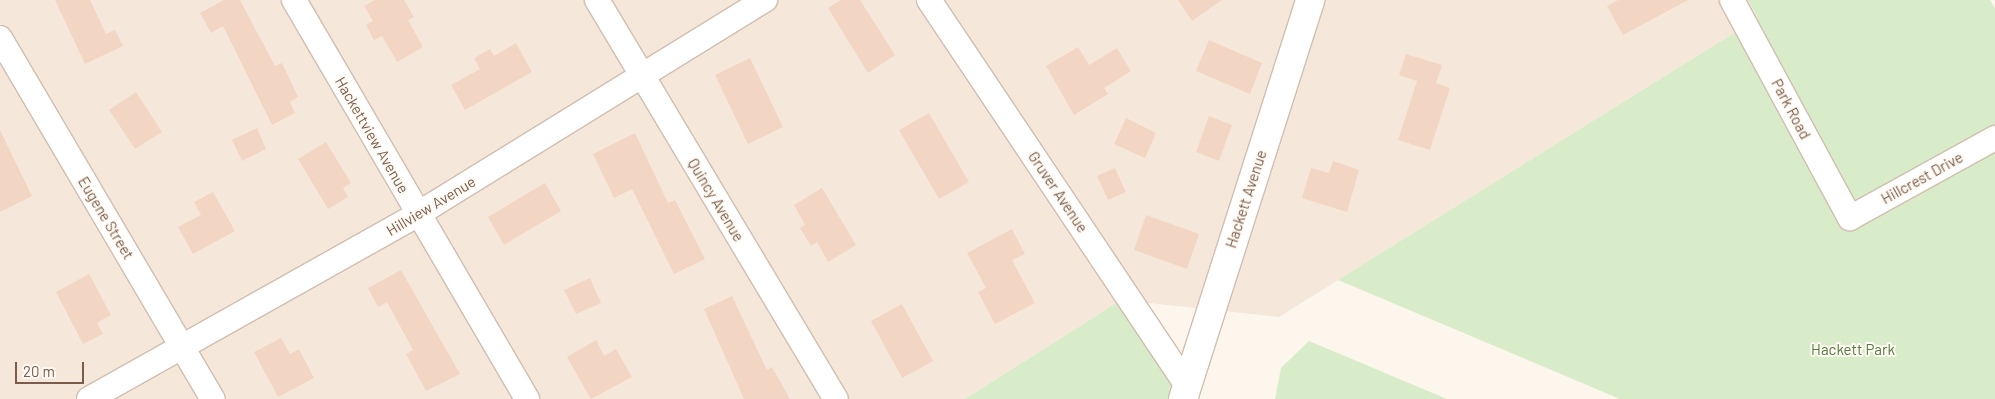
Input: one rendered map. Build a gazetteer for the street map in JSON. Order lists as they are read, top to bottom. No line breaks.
{"streets":{"main road":["Hackett Avenue"],"street":["Park Road","Hackettview Avenue","Hillcrest Drive","Gruver Avenue","Quincy Avenue","Hillview Avenue","Eugene Street"]},"crossings":[["Park Road","Hillcrest Drive"],["Hackettview Avenue","Hillview Avenue"],["Gruver Avenue","Hackett Avenue"],["Quincy Avenue","Hillview Avenue"],["Hillview Avenue","Eugene Street"]],"parks":["Hackett Park"],"scale_bar":"20 m"}
